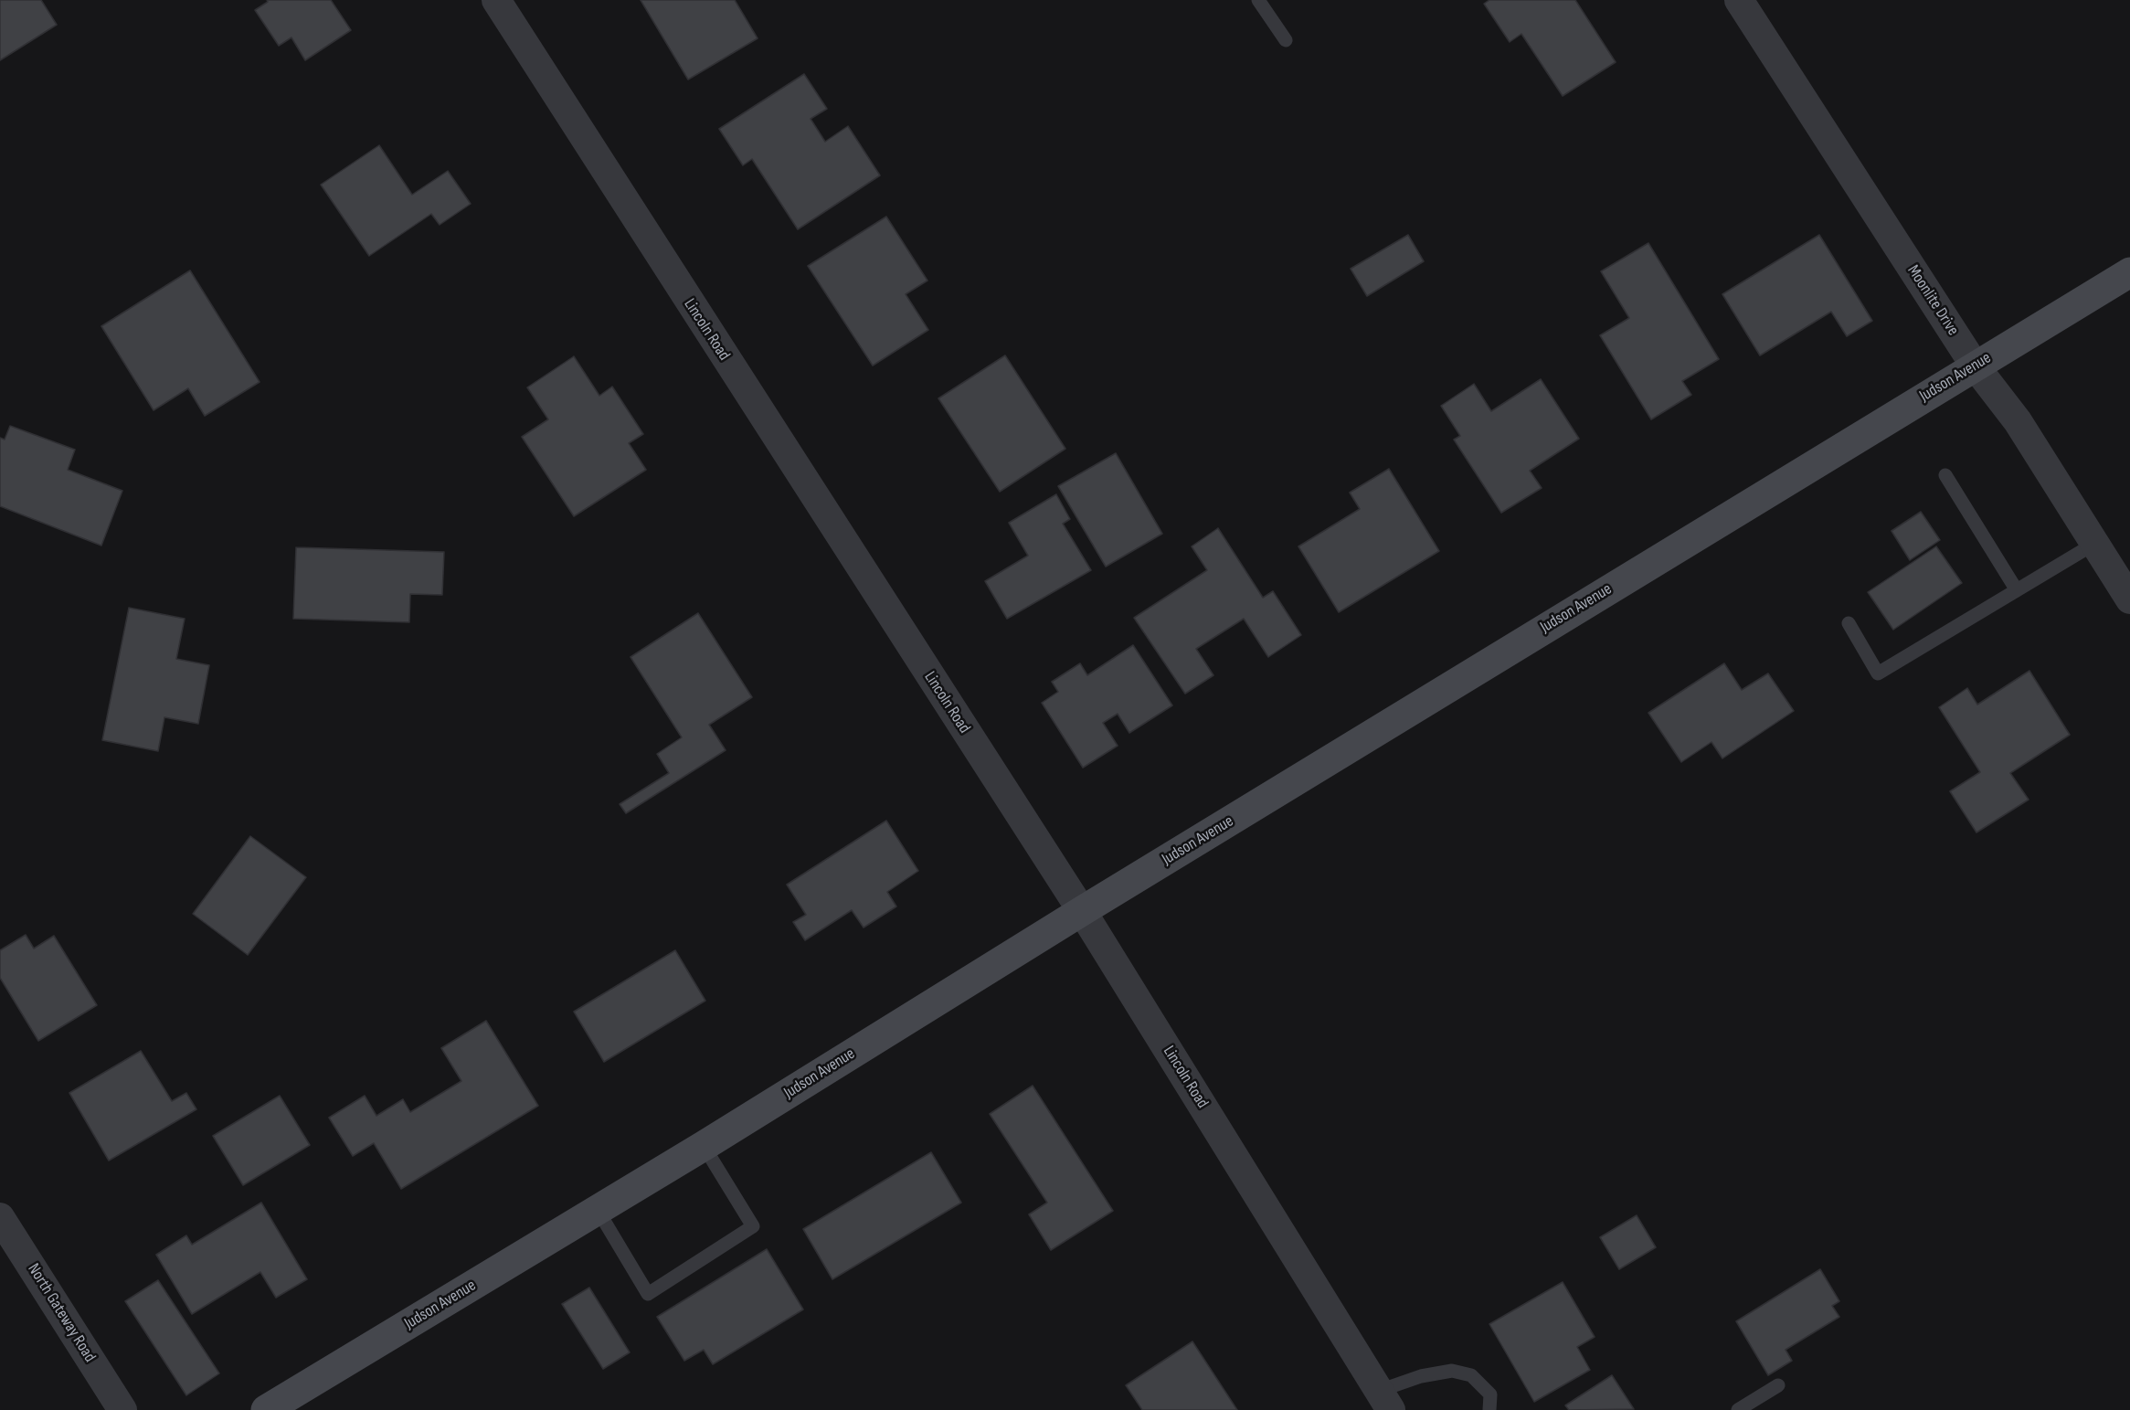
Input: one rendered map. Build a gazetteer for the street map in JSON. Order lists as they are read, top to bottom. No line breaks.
{"streets":{"street":["Moonlite Drive","Lincoln Road","Judson Avenue","North Gateway Road"]},"crossings":[["Moonlite Drive","Judson Avenue"],["Lincoln Road","Judson Avenue"]]}
